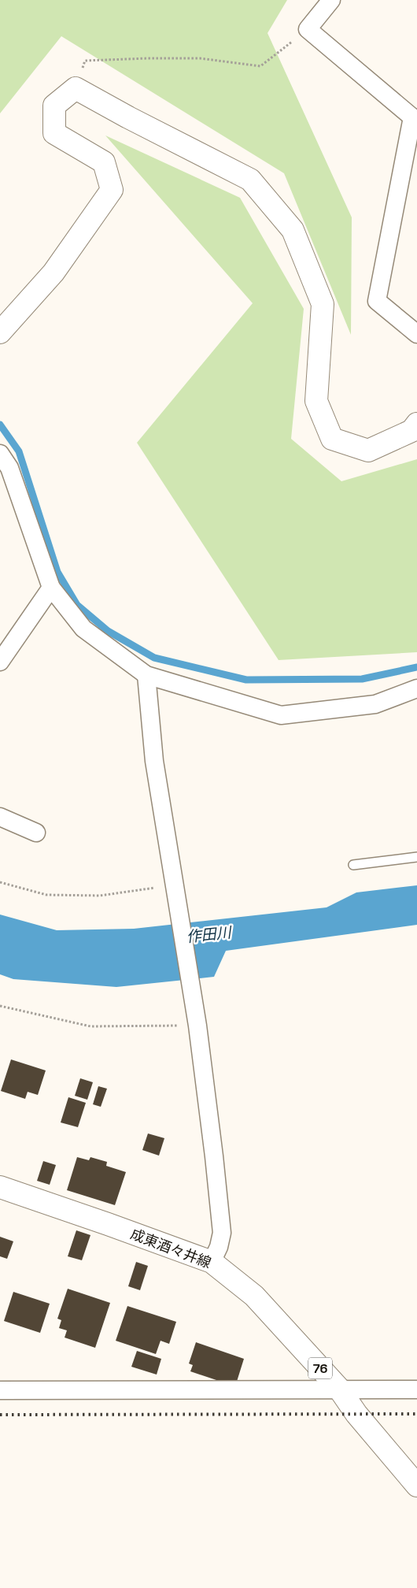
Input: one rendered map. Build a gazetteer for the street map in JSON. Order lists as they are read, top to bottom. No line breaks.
{"streets":{"street":["成東酒々井線","76"]},"water":["作田川"]}
